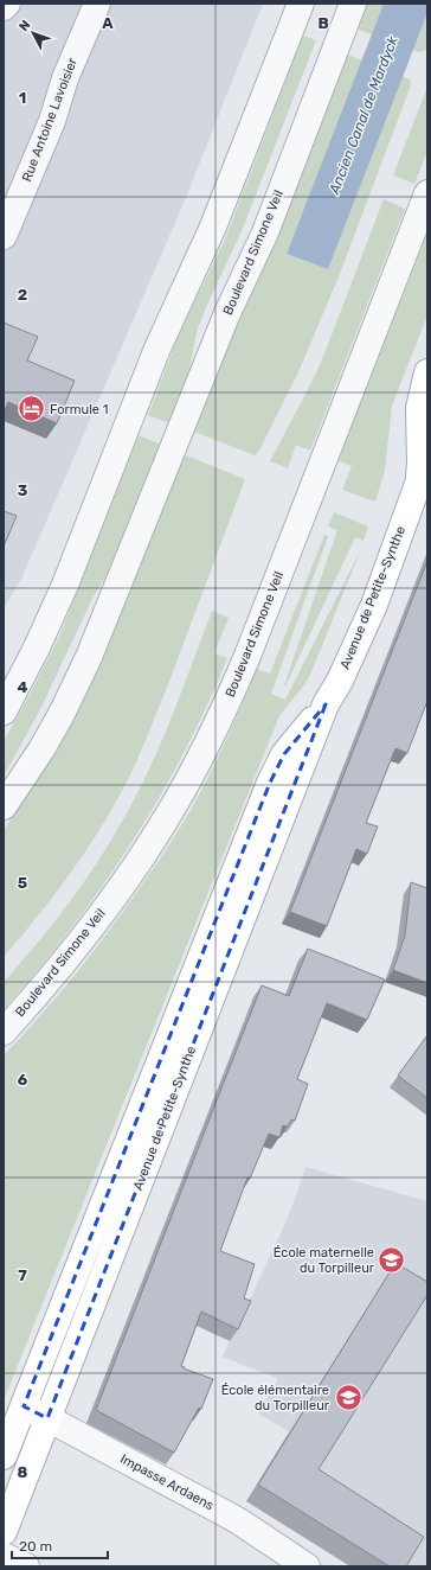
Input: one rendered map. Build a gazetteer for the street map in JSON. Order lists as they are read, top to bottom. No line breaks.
{"streets":{"main road":["Avenue de Petite-Synthe"],"street":["Rue Antoine Lavoisier","Boulevard Simone Veil","Impasse Ardaens"]},"crossings":[["Avenue de Petite-Synthe","Impasse Ardaens"]],"water":["Ancien Canal de Mardyck"],"places":{"hotel":["Formule 1"],"school or university":["École maternelle du Torpilleur","École élémentaire du Torpilleur"]},"scale_bar":"20 m","north":"top left","grid":{"columns":["A","B"],"rows":["1","2","3","4","5","6","7","8"]}}
